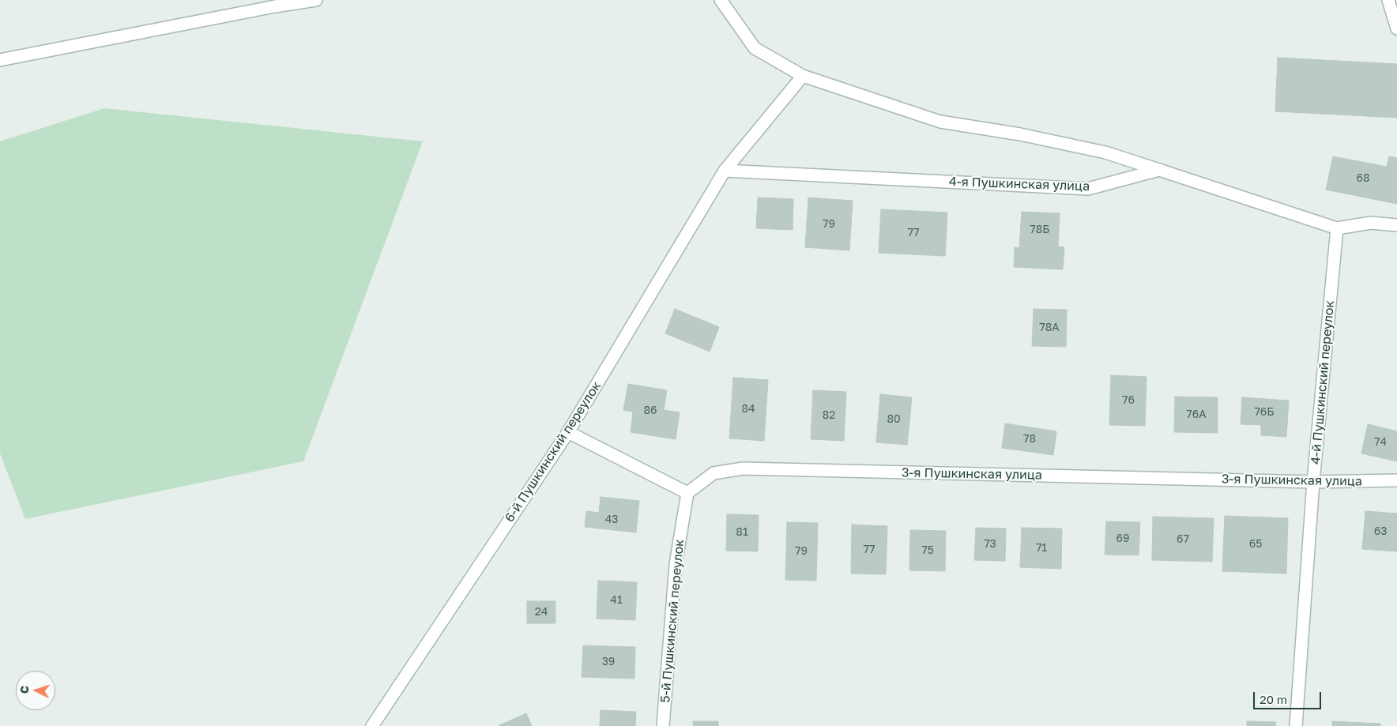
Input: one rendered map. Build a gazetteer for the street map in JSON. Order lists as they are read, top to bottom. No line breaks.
{"streets":{"street":["4-я Пушкинская улица","4-й Пушкинский переулок","6-й Пушкинский переулок","3-я Пушкинская улица","5-й Пушкинский переулок"]},"crossings":[["4-я Пушкинская улица","6-й Пушкинский переулок"],["4-й Пушкинский переулок","3-я Пушкинская улица"],["3-я Пушкинская улица","5-й Пушкинский переулок"]],"house_numbers":["68","79","78Б","77","78А","76","84","86","76Б","76А","82","80","78","74","43","63","81","69","67","73","65","71","77","75","79","41","24","39"],"scale_bar":"20 m","north":"left"}
